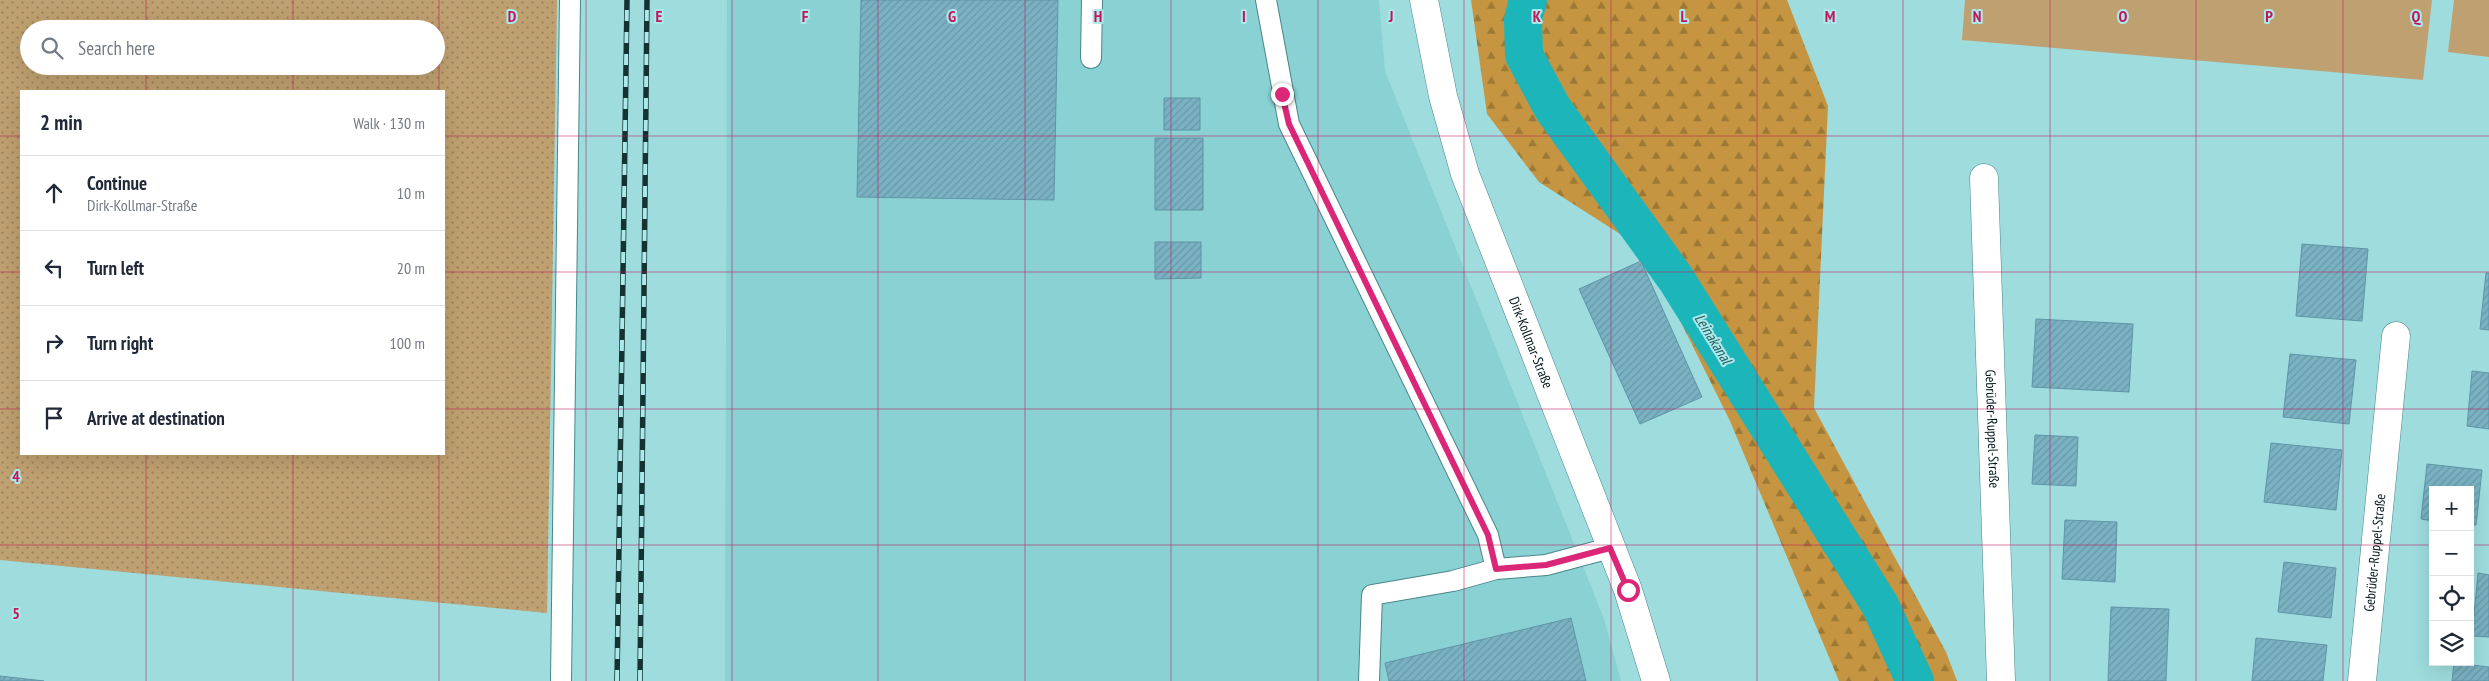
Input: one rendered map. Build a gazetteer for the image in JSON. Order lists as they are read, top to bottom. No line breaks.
{"streets":{"street":["Dirk-Kollmar-Straße","Gebrüder-Ruppel-Straße"]},"water":["Leinakanal"],"page":{"search":"Search here","heading":["2 min","Walk · 130 m"],"list":[["Continue","Dirk-Kollmar-Straße","10 m"],["Turn left","20 m"],["Turn right","100 m"],"Arrive at destination"],"map_buttons":["+","−"]},"grid":{"columns":["D","E","F","G","H","I","J","K","L","M","N","O","P","Q"],"rows":["4","5"]}}
